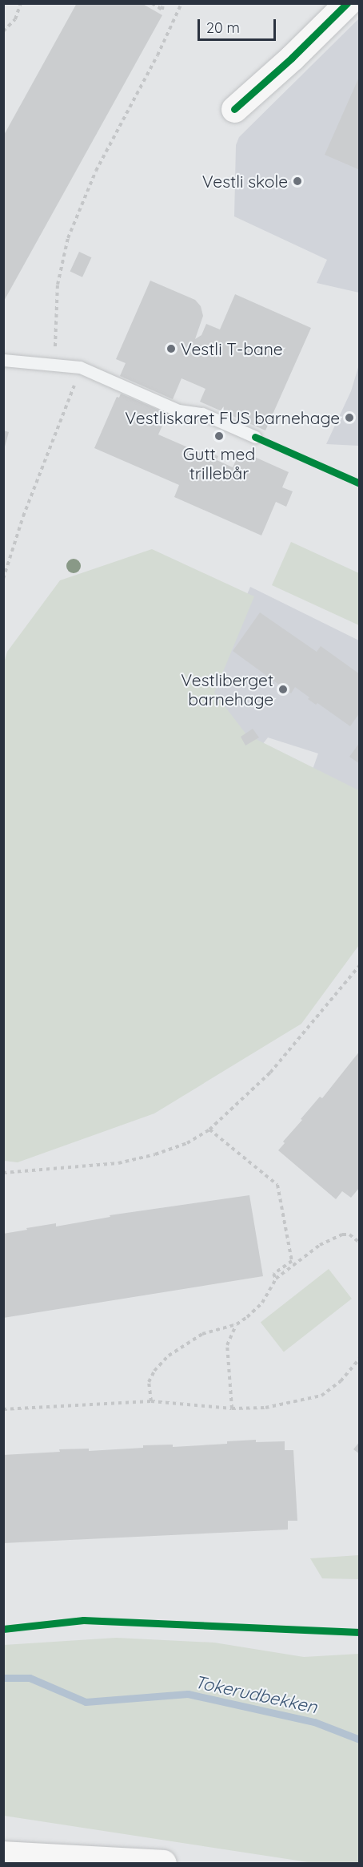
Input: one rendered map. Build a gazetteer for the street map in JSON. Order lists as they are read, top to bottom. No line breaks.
{"water":["Tokerudbekken"],"places":["Vestli skole","Vestli T-bane","Vestliskaret FUS barnehage","Gutt med trillebår","Vestliberget barnehage"],"scale_bar":"20 m"}
